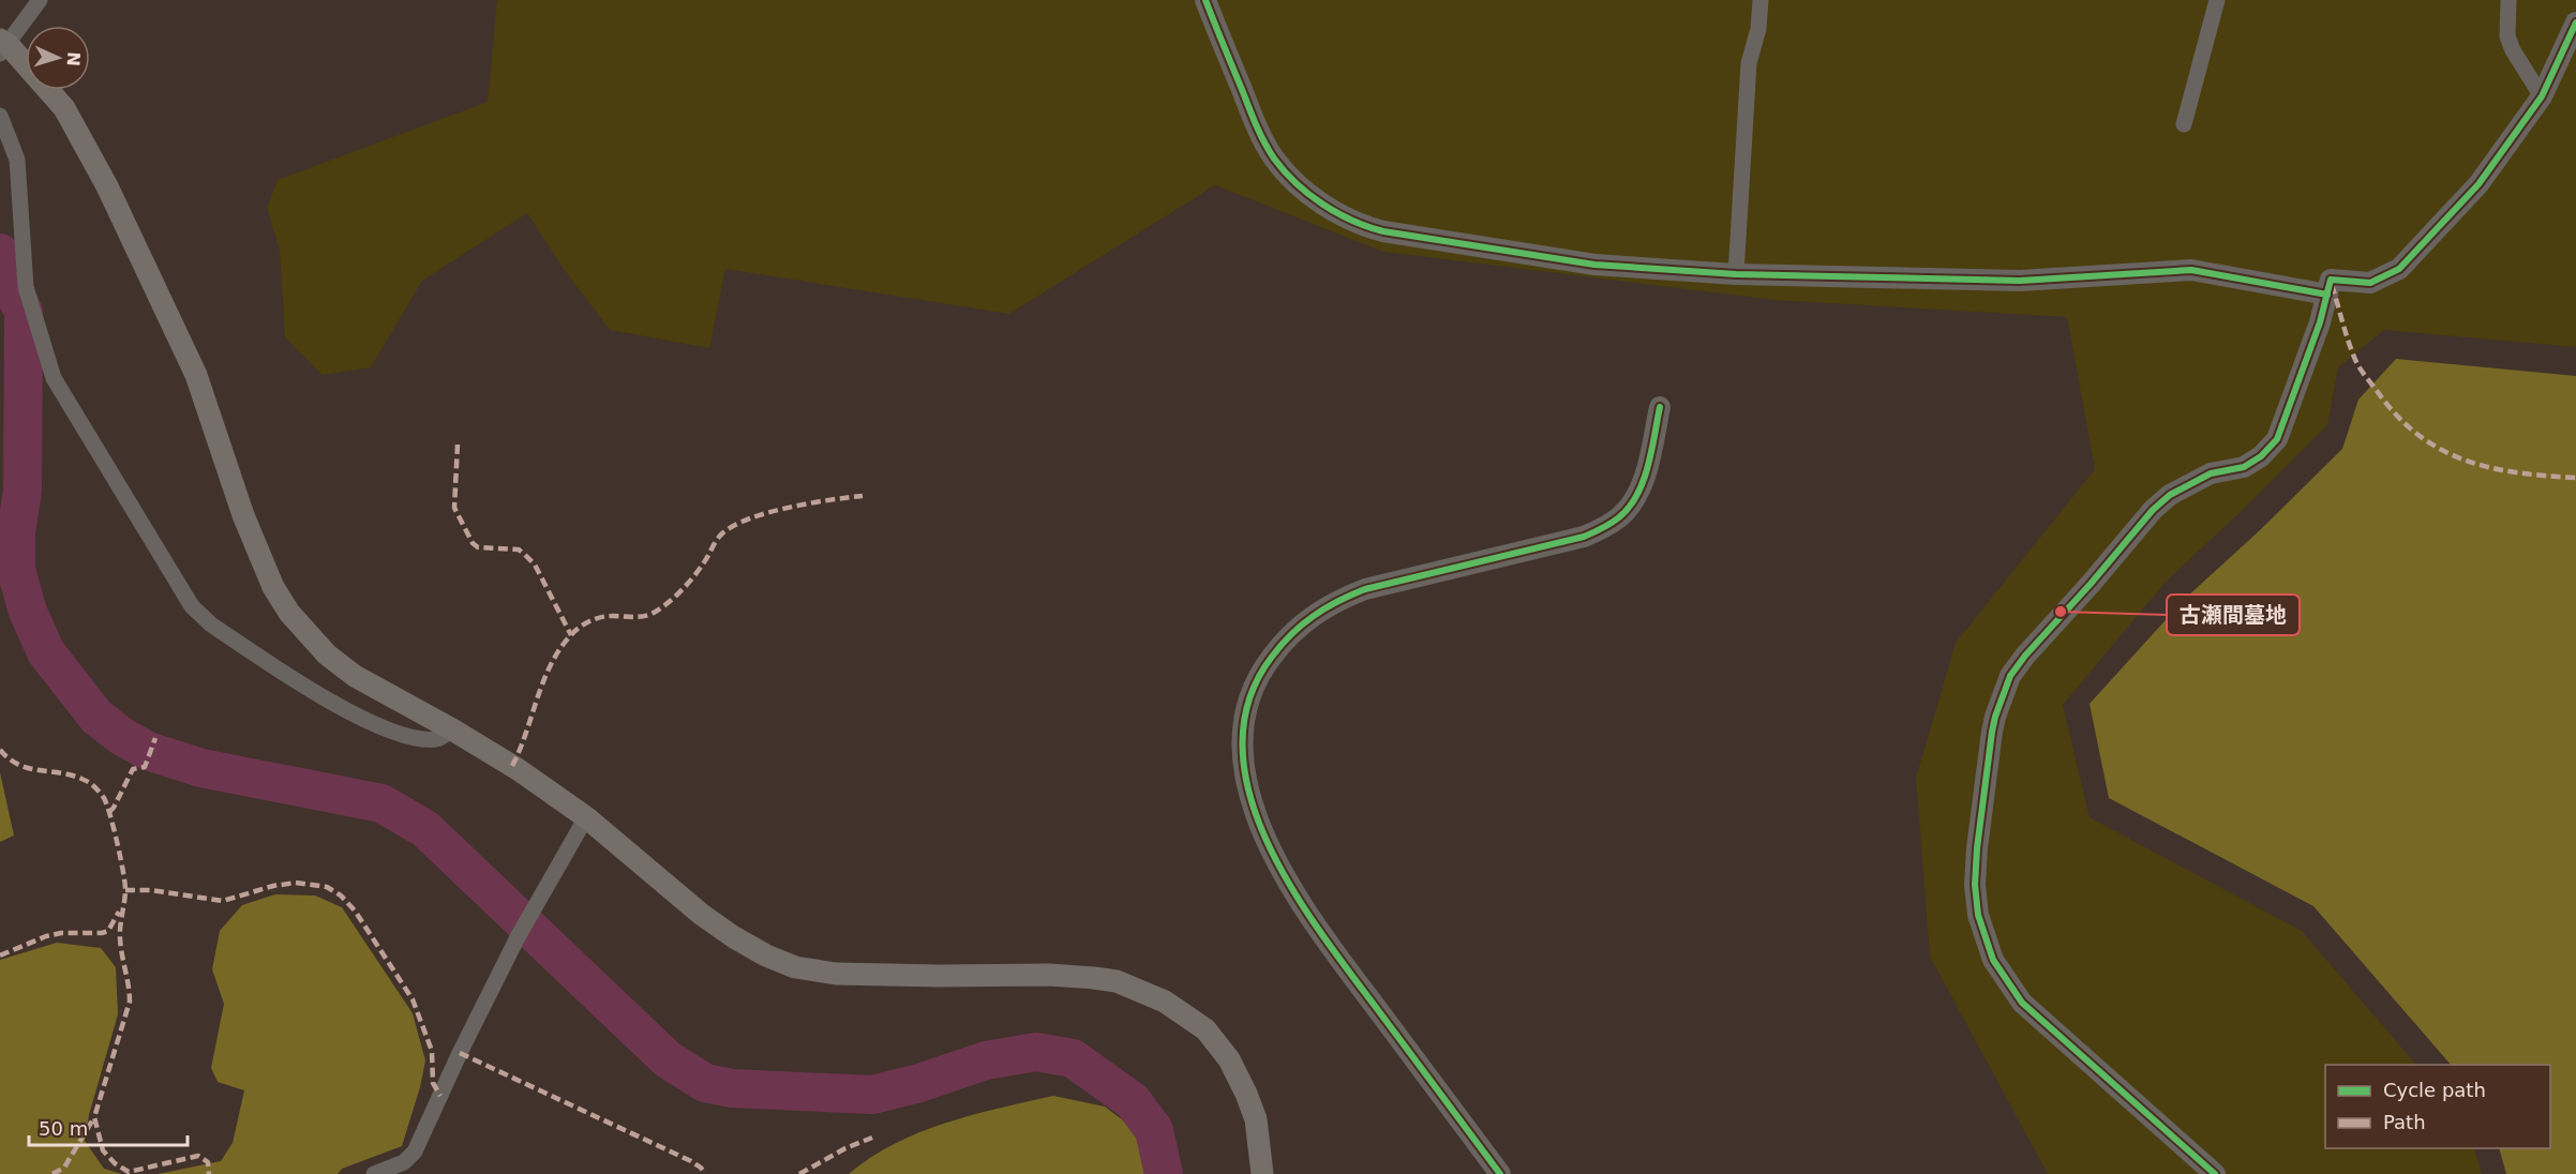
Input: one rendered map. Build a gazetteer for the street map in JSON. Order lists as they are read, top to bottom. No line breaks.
{"places":["古瀬間墓地"],"legend":["Cycle path","Path"],"scale_bar":"50 m","north":"right"}
